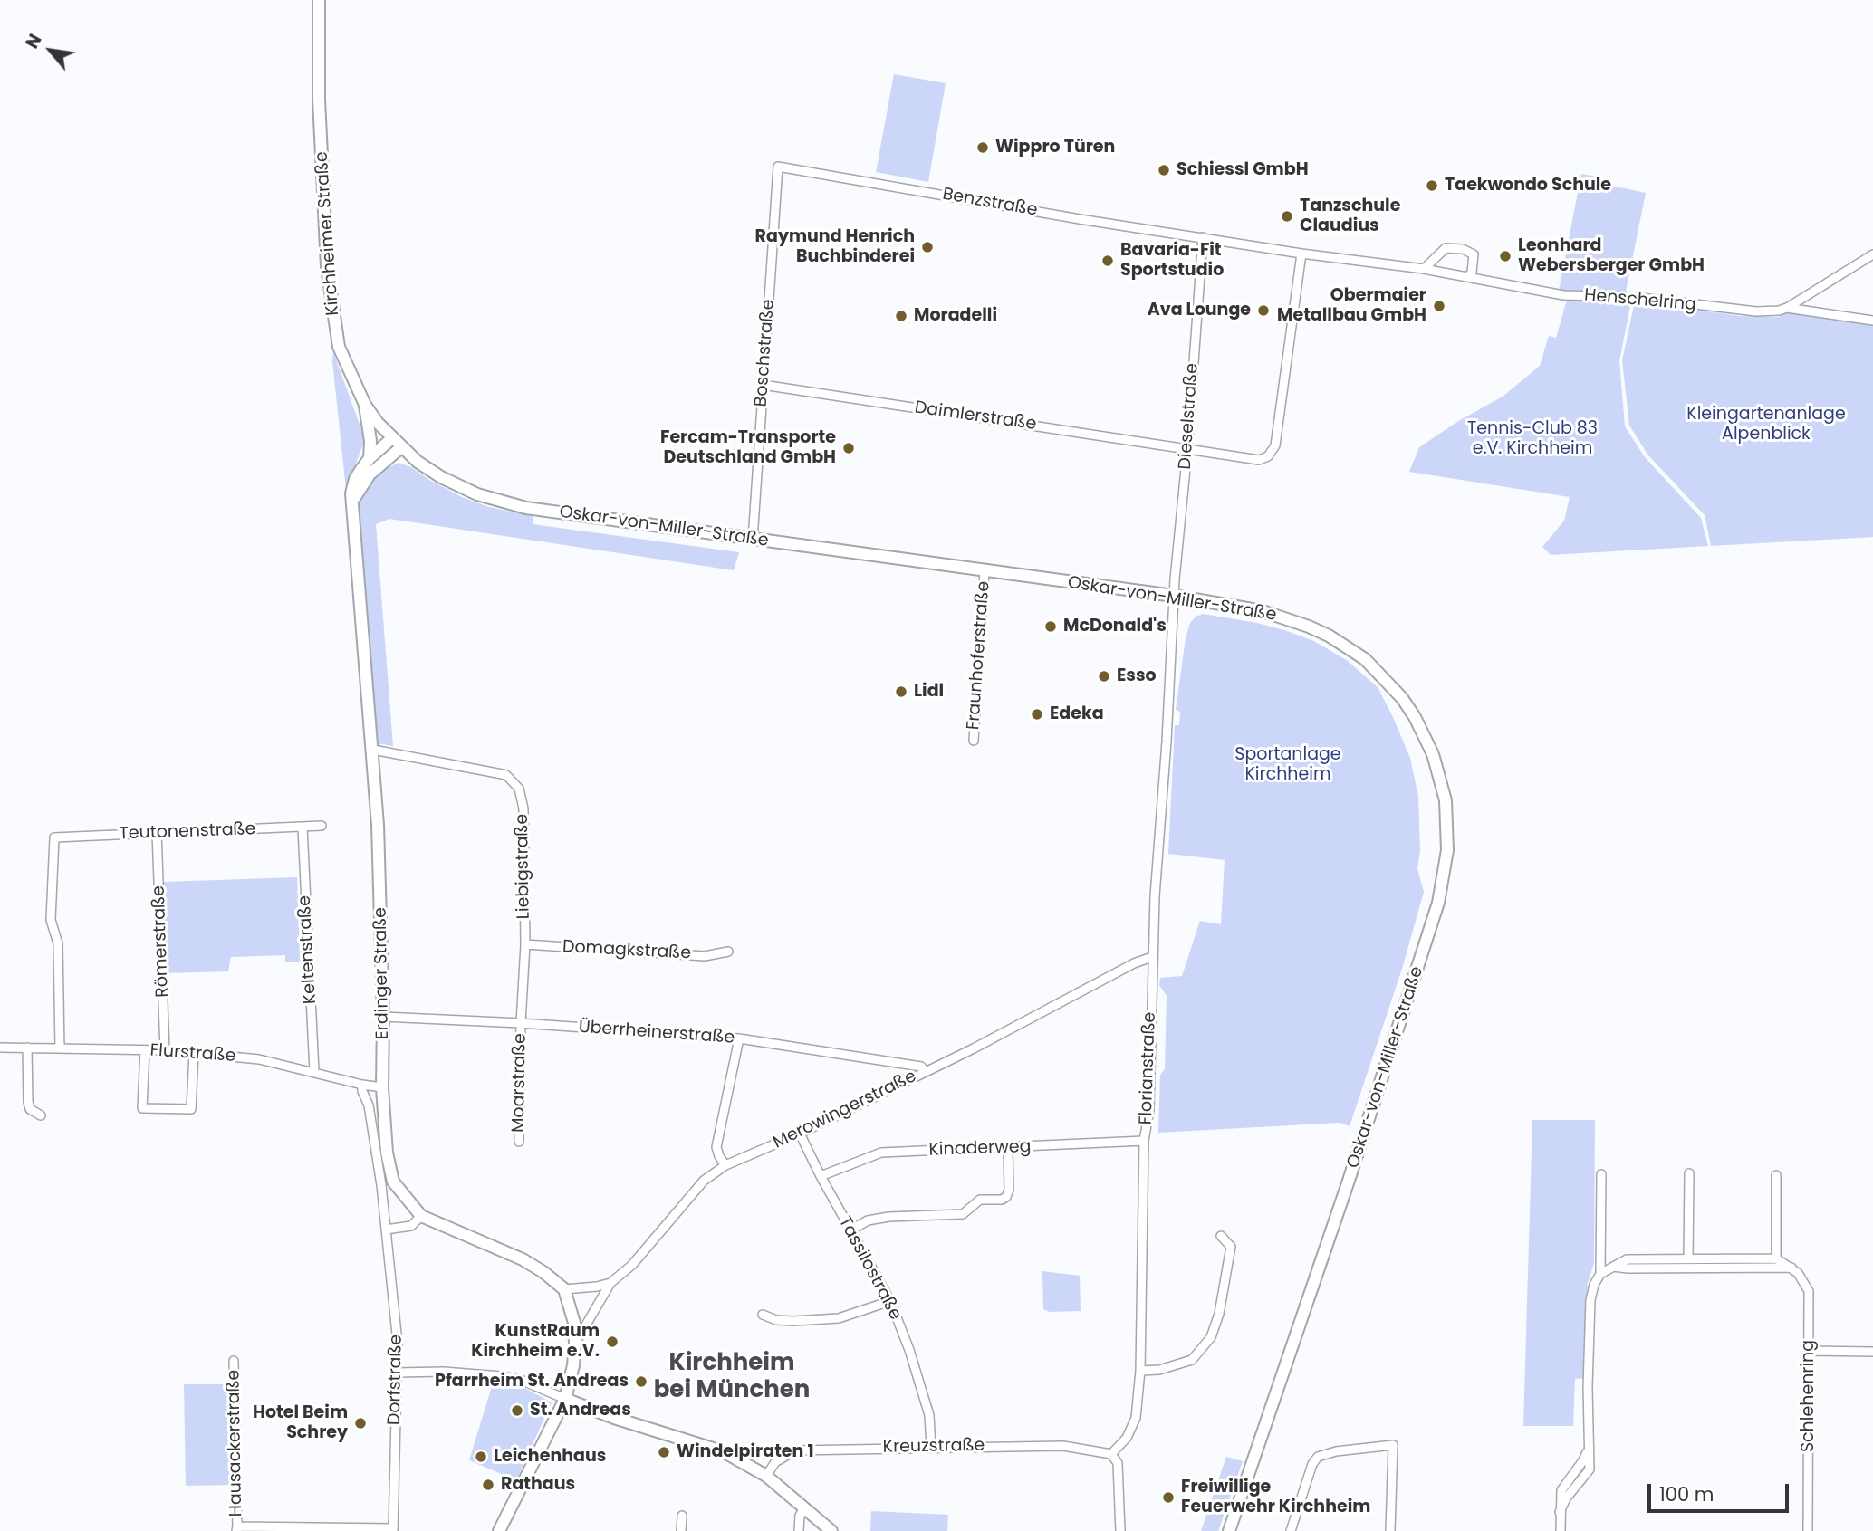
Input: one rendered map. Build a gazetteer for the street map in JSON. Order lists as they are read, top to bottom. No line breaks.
{"streets":{"main road":["Kirchheimer Straße","Oskar-von-Miller-Straße","Erdinger Straße"],"street":["Benzstraße","Henschelring","Boschstraße","Daimlerstraße","Dieselstraße","Fraunhoferstraße","Teutonenstraße","Liebigstraße","Römerstraße","Keltenstraße","Domagkstraße","Überrheinerstraße","Flurstraße","Florianstraße","Moarstraße","Merowingerstraße","Kinaderweg","Tassilostraße","Dorfstraße","Schlehenring","Hausackerstraße","Kreuzstraße"]},"crossings":[["Benzstraße","Henschelring"],["Benzstraße","Boschstraße"],["Benzstraße","Dieselstraße"],["Kirchheimer Straße","Oskar-von-Miller-Straße"],["Kirchheimer Straße","Erdinger Straße"],["Henschelring","Dieselstraße"],["Boschstraße","Daimlerstraße"],["Boschstraße","Oskar-von-Miller-Straße"],["Daimlerstraße","Dieselstraße"],["Dieselstraße","Oskar-von-Miller-Straße"],["Dieselstraße","Florianstraße"],["Oskar-von-Miller-Straße","Fraunhoferstraße"],["Oskar-von-Miller-Straße","Florianstraße"],["Teutonenstraße","Römerstraße"],["Teutonenstraße","Keltenstraße"],["Teutonenstraße","Flurstraße"],["Liebigstraße","Domagkstraße"],["Liebigstraße","Erdinger Straße"],["Liebigstraße","Überrheinerstraße"],["Liebigstraße","Moarstraße"],["Römerstraße","Flurstraße"],["Keltenstraße","Flurstraße"],["Erdinger Straße","Überrheinerstraße"],["Erdinger Straße","Flurstraße"],["Erdinger Straße","Dorfstraße"],["Überrheinerstraße","Moarstraße"],["Überrheinerstraße","Merowingerstraße"],["Flurstraße","Dorfstraße"],["Florianstraße","Merowingerstraße"],["Florianstraße","Kinaderweg"],["Florianstraße","Kreuzstraße"],["Merowingerstraße","Tassilostraße"],["Kinaderweg","Tassilostraße"],["Tassilostraße","Kreuzstraße"]],"districts":["Kirchheim bei München"],"parks":["Kleingartenanlage Alpenblick","Tennis-Club 83 e.V. Kirchheim","Sportanlage Kirchheim"],"places":["Wippro Türen","Schiessl GmbH","Taekwondo Schule","Tanzschule Claudius","Raymund Henrich Buchbinderei","Leonhard Webersberger GmbH","Bavaria-Fit Sportstudio","Obermaier Metallbau GmbH","Ava Lounge","Moradelli","Fercam-Transporte Deutschland GmbH","McDonald's","Esso","Lidl","Edeka","KunstRaum Kirchheim e.V.","Pfarrheim St. Andreas","St. Andreas","Hotel Beim Schrey","Windelpiraten 1","Leichenhaus","Rathaus","Freiwillige Feuerwehr Kirchheim"],"scale_bar":"100 m","north":"top left"}
